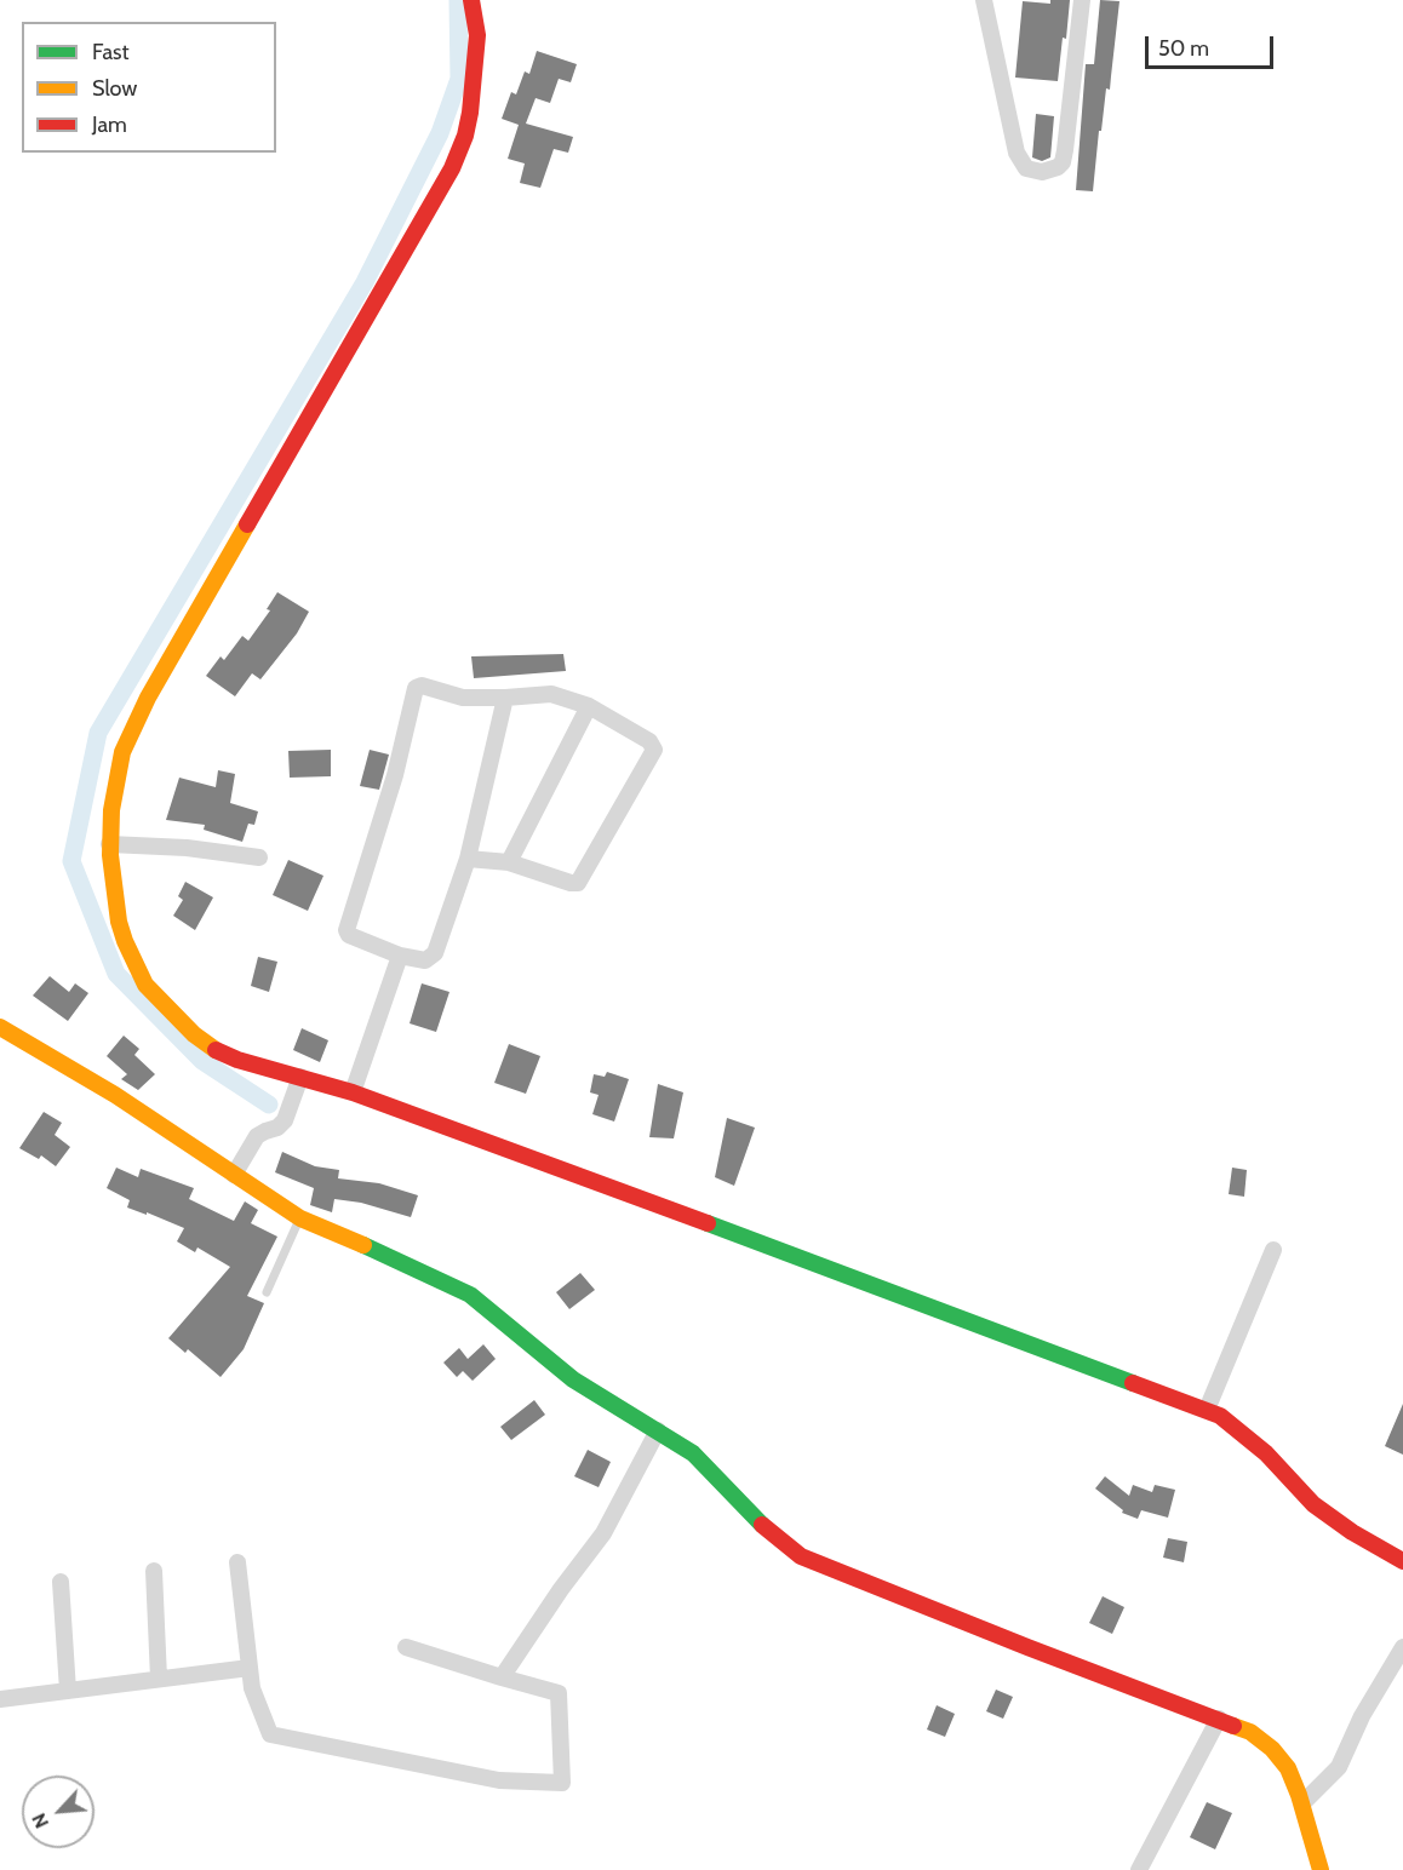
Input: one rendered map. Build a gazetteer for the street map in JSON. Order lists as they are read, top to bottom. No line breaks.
{"legend":["Fast","Slow","Jam"],"scale_bar":"50 m","north":"bottom left"}
